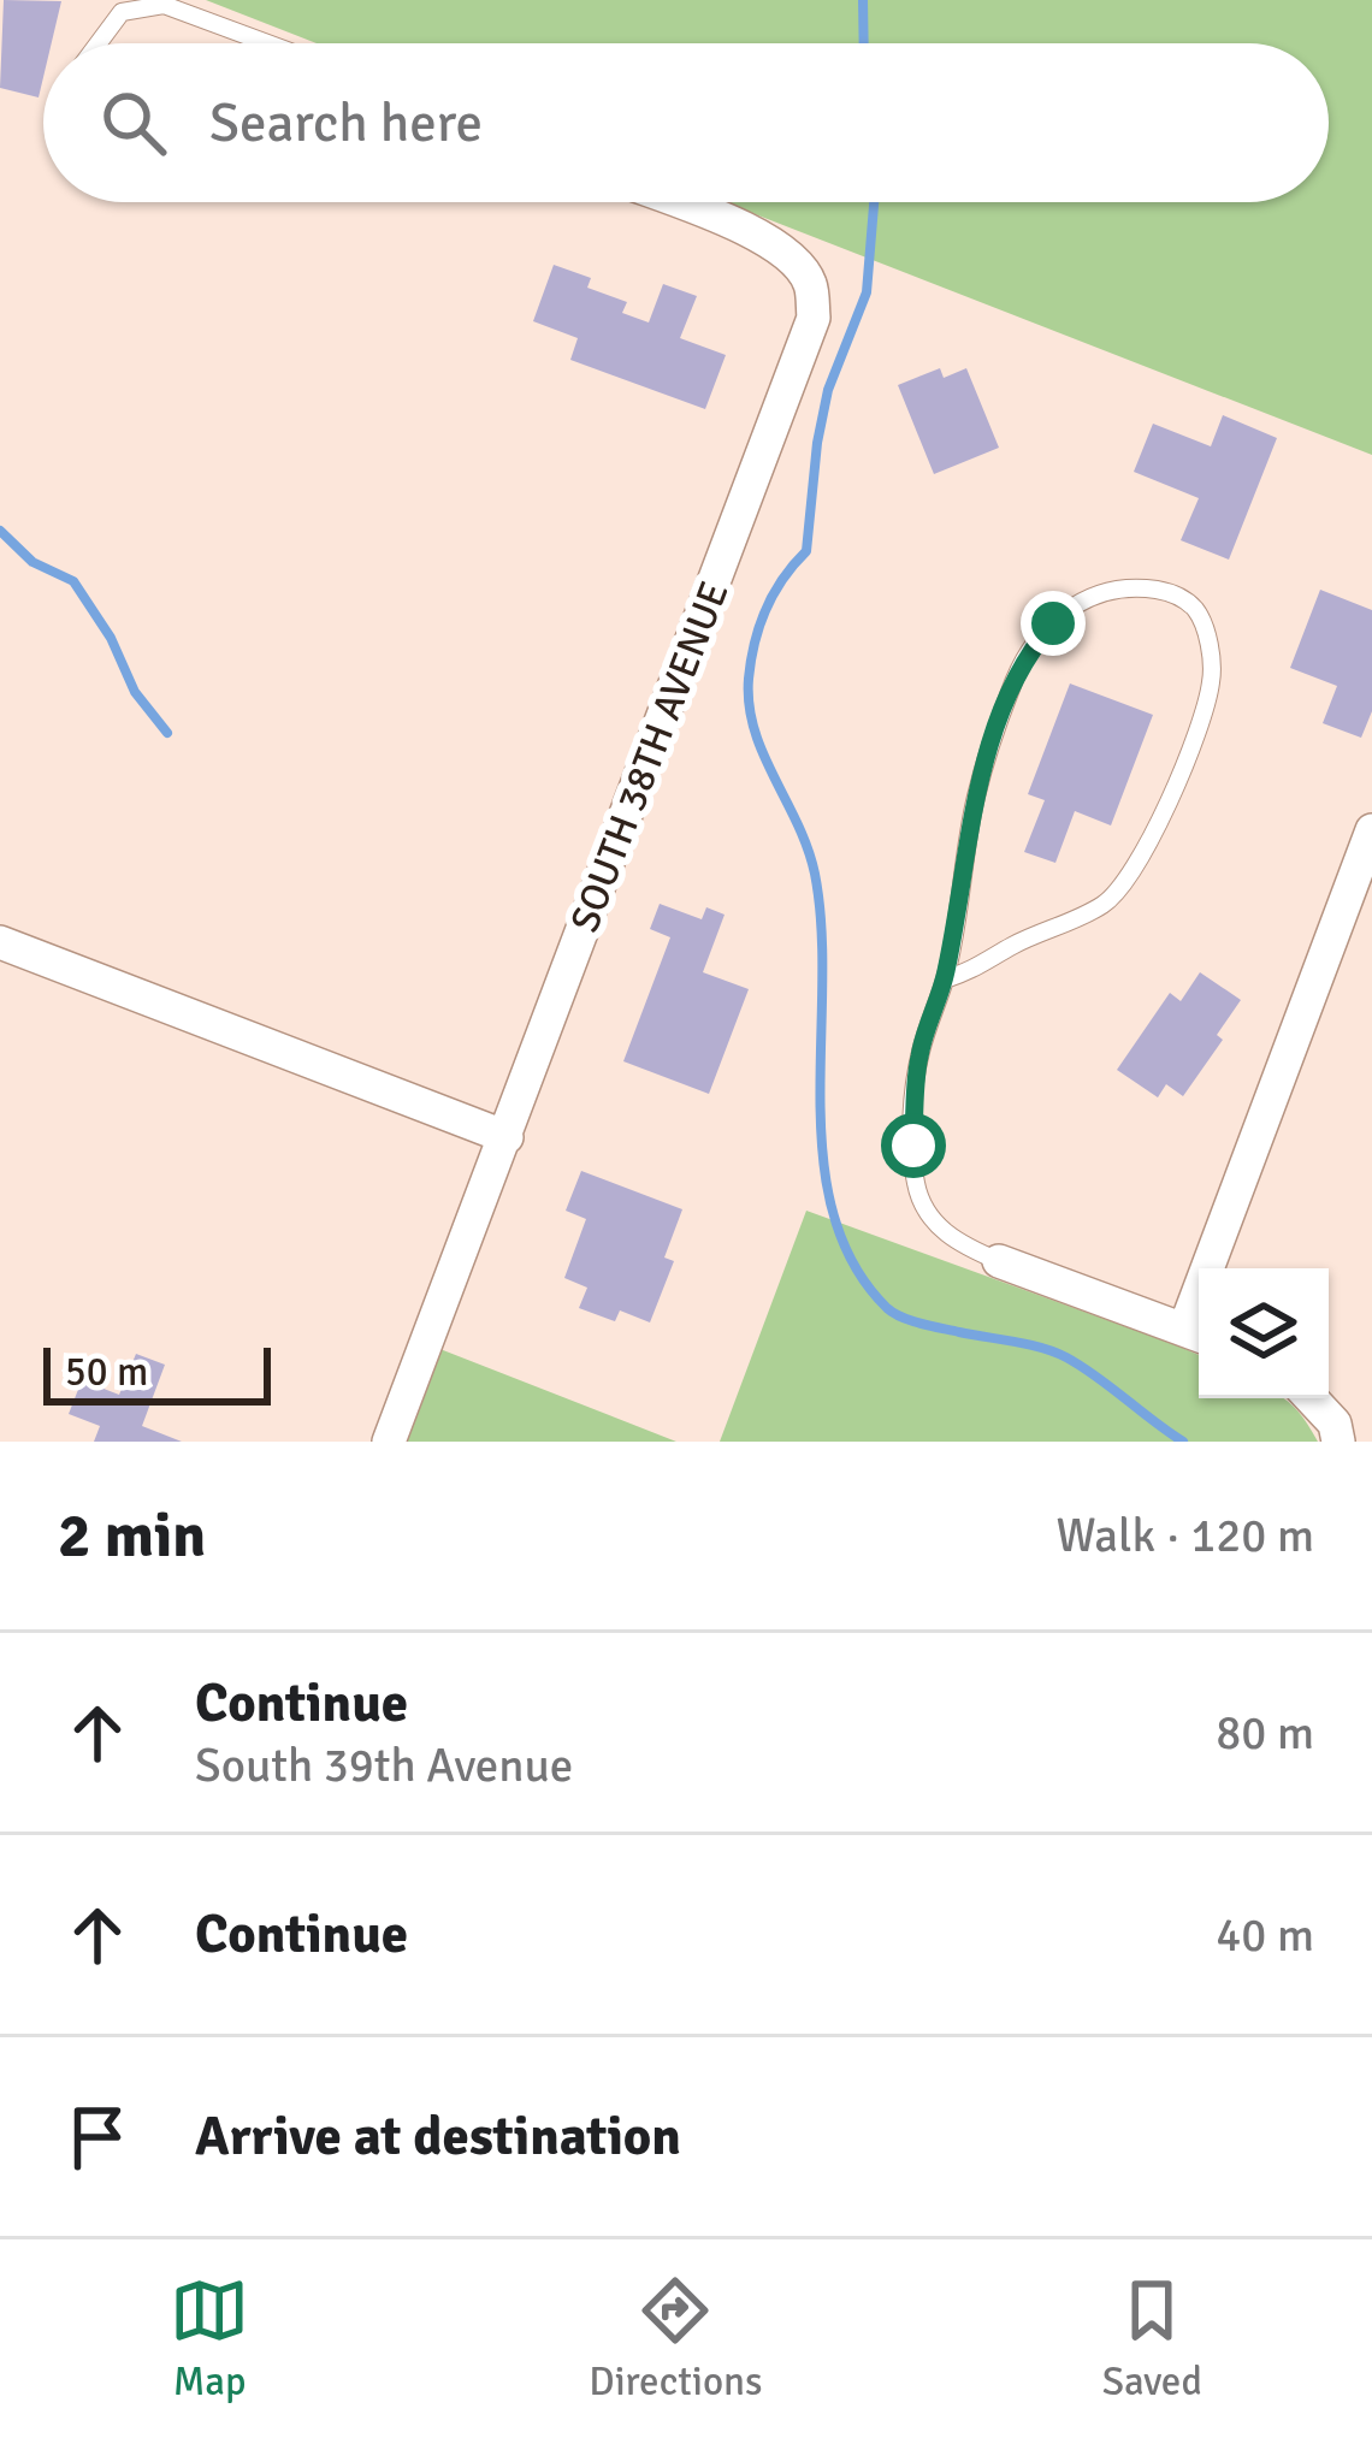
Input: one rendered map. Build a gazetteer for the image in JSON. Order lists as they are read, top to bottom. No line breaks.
{"streets":{"street":["SOUTH 38TH AVENUE"]},"scale_bar":"50 m","page":{"search":"Search here","scale":"50 m","heading":["2 min","Walk · 120 m"],"list":[["Continue","South 39th Avenue","80 m"],["Continue","40 m"],"Arrive at destination"],"nav":["Map","Directions","Saved"]}}
